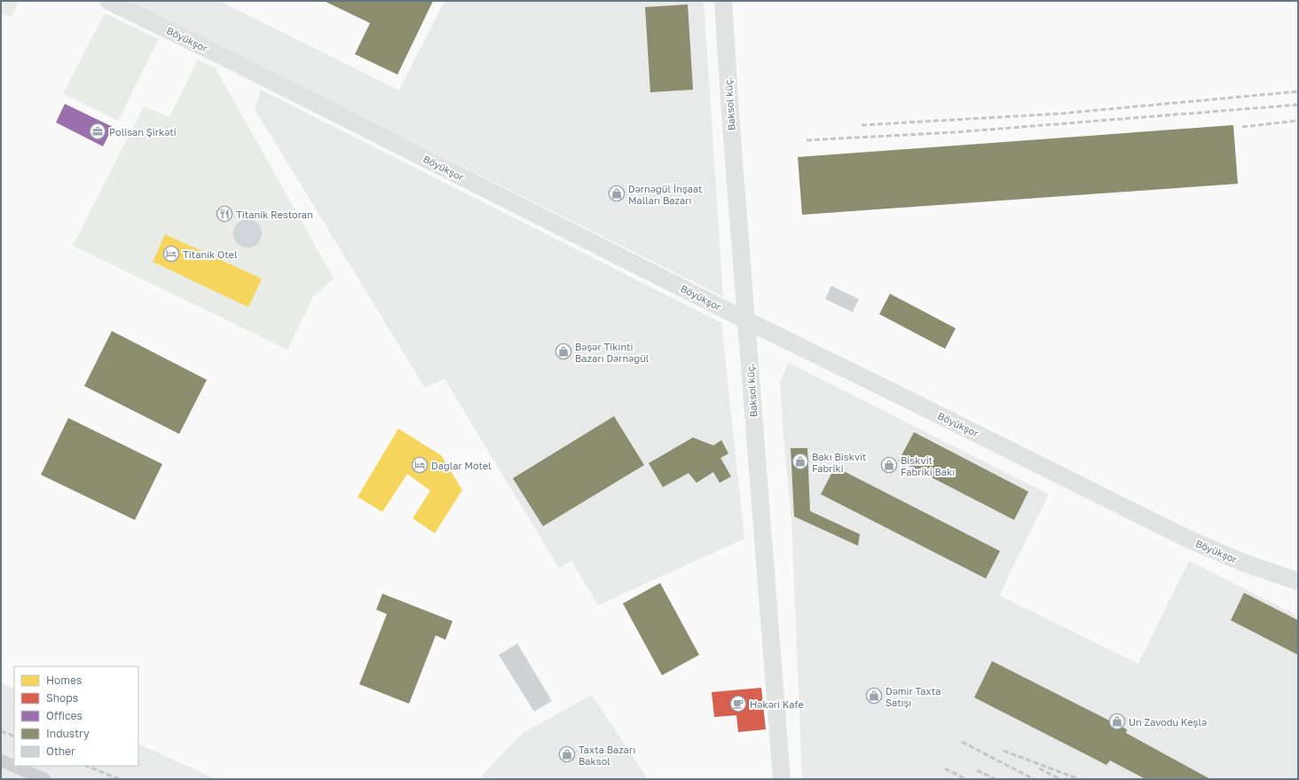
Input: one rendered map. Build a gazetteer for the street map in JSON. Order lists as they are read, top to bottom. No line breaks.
{"streets":{"street":["Böyükşor","Baksol küç."]},"crossings":[["Böyükşor","Baksol küç."]],"places":{"office":["Polisan Şirkəti"],"shop":["Dərnəgül İnşaat Malları Bazarı","Bəşər Tikinti Bazarı Dərnəgül","Bakı Biskvit Fabriki","Biskvit Fabriki Bakı","Dəmir Taxta Satışı","Un Zavodu Keşlə","Taxta Bazarı Baksol"],"restaurant":["Titanik Restoran"],"hotel":["Titanik Otel","Dağlar Motel"],"cafe":["Həkəri Kafe"]},"legend":["Homes","Shops","Offices","Industry","Other"]}
